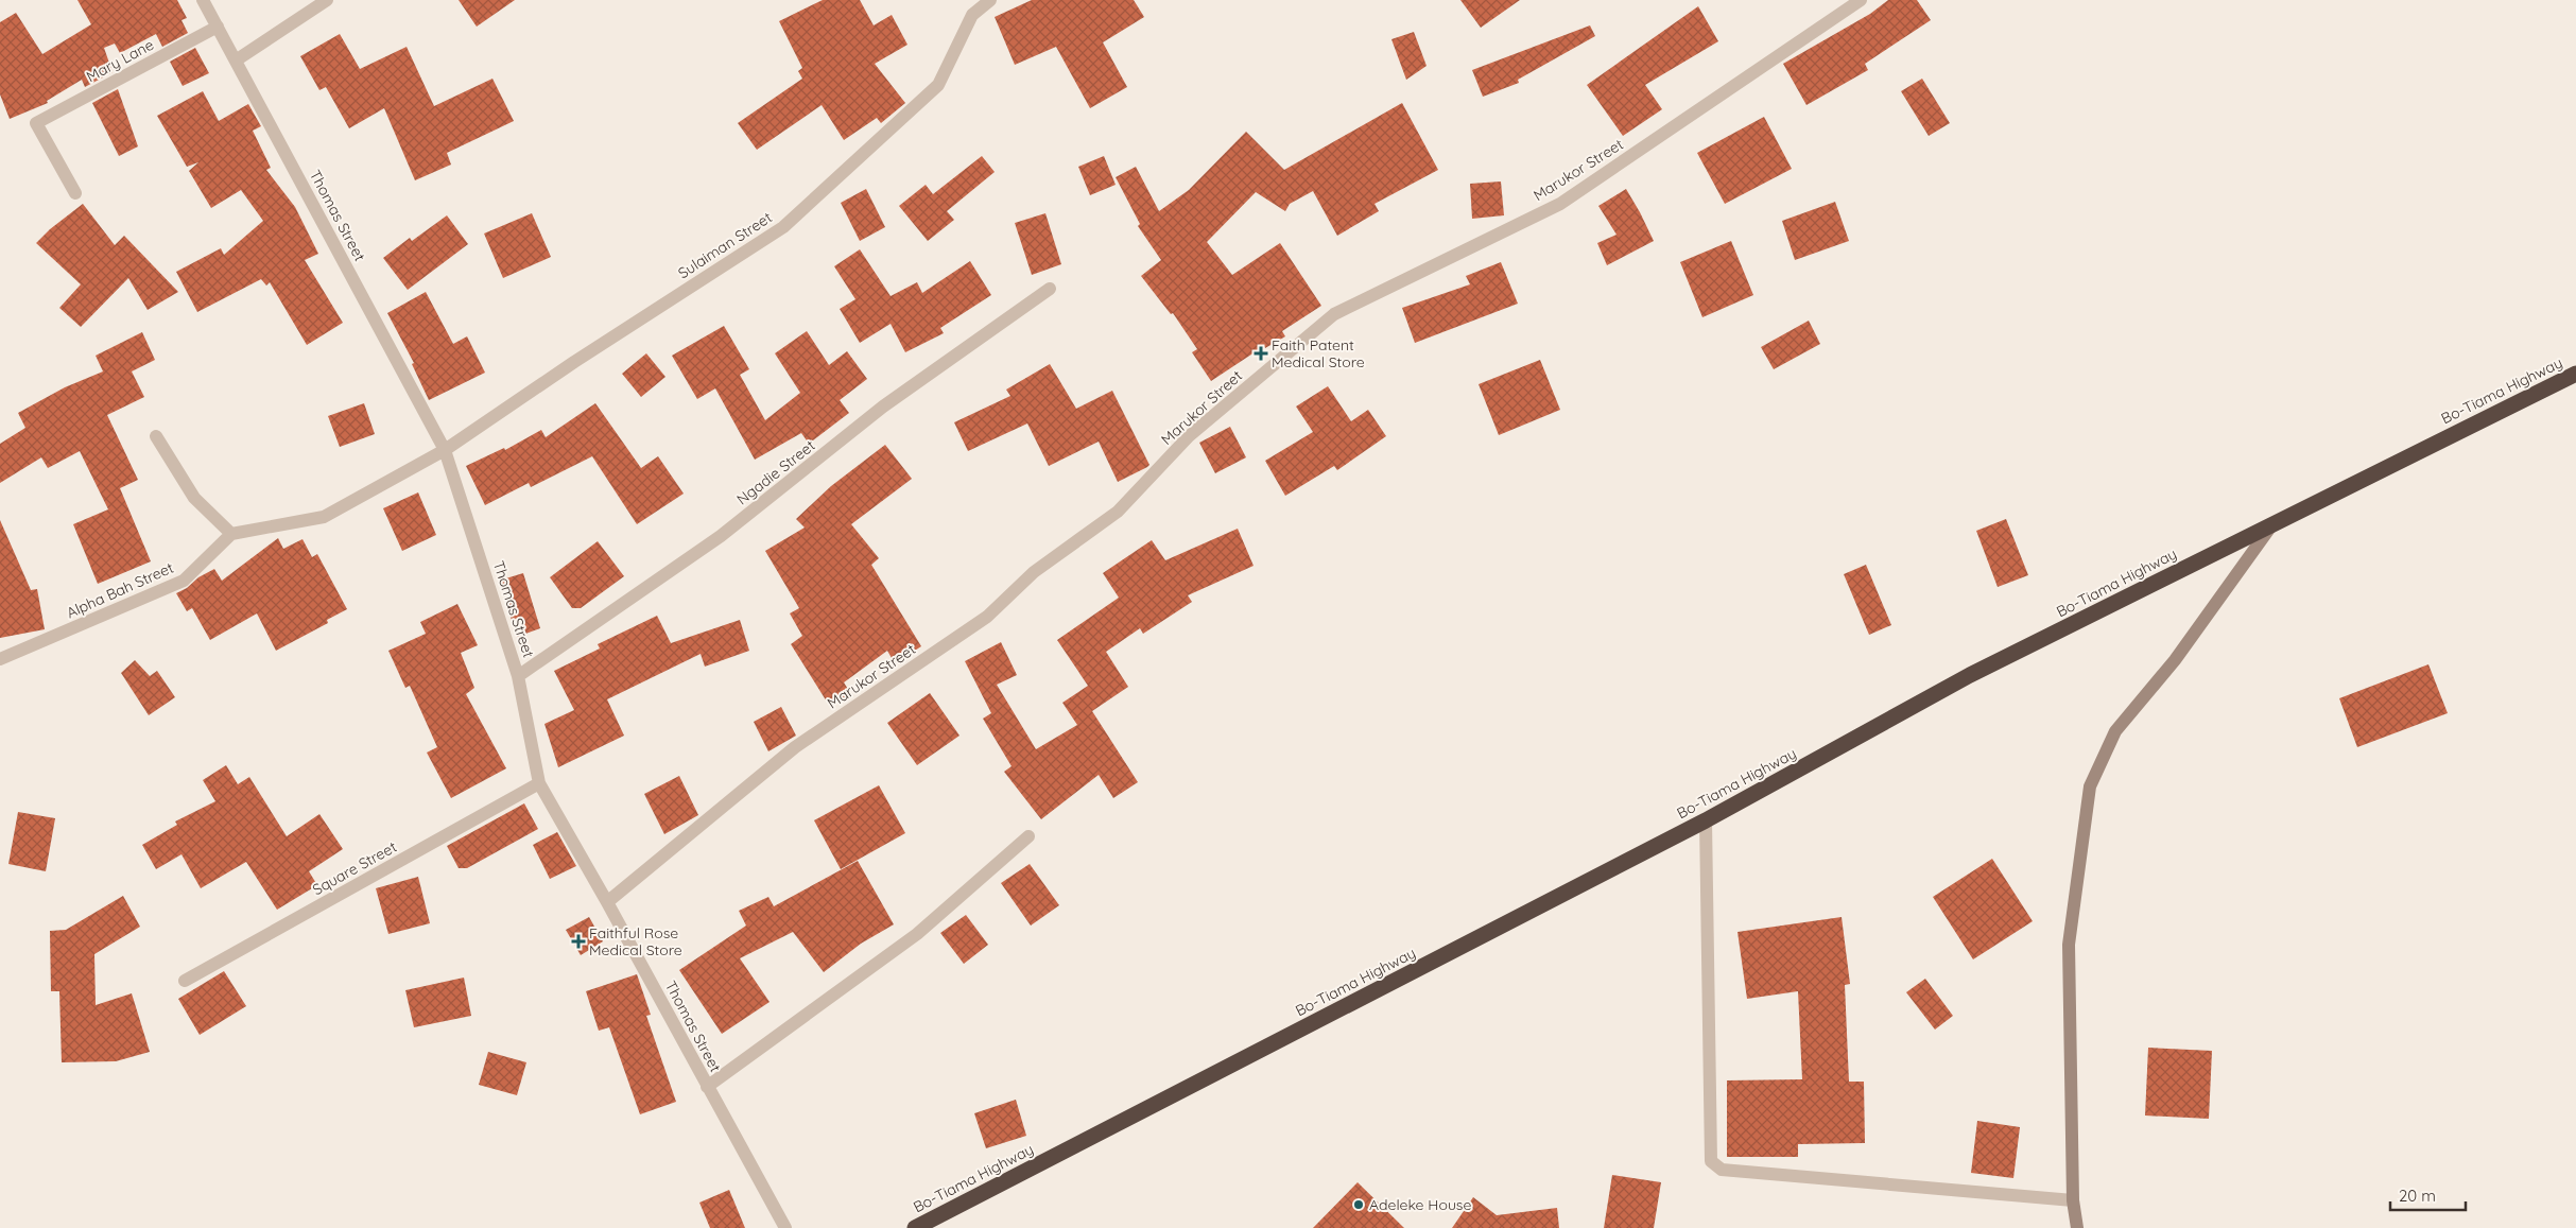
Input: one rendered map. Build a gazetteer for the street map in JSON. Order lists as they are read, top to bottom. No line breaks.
{"streets":{"highway":["Bo-Tiama Highway"],"street":["Mary Lane","Marukor Street","Thomas Street","Sulaiman Street","Ngadie Street","Alpha Bah Street","Square Street"]},"crossings":[["Mary Lane","Thomas Street"],["Marukor Street","Thomas Street"],["Thomas Street","Sulaiman Street"],["Thomas Street","Ngadie Street"],["Thomas Street","Square Street"]],"places":{"health":["Faith Patent Medical Store","Faithful Rose Medical Store"],"other":["Adeleke House"]},"scale_bar":"20 m"}
